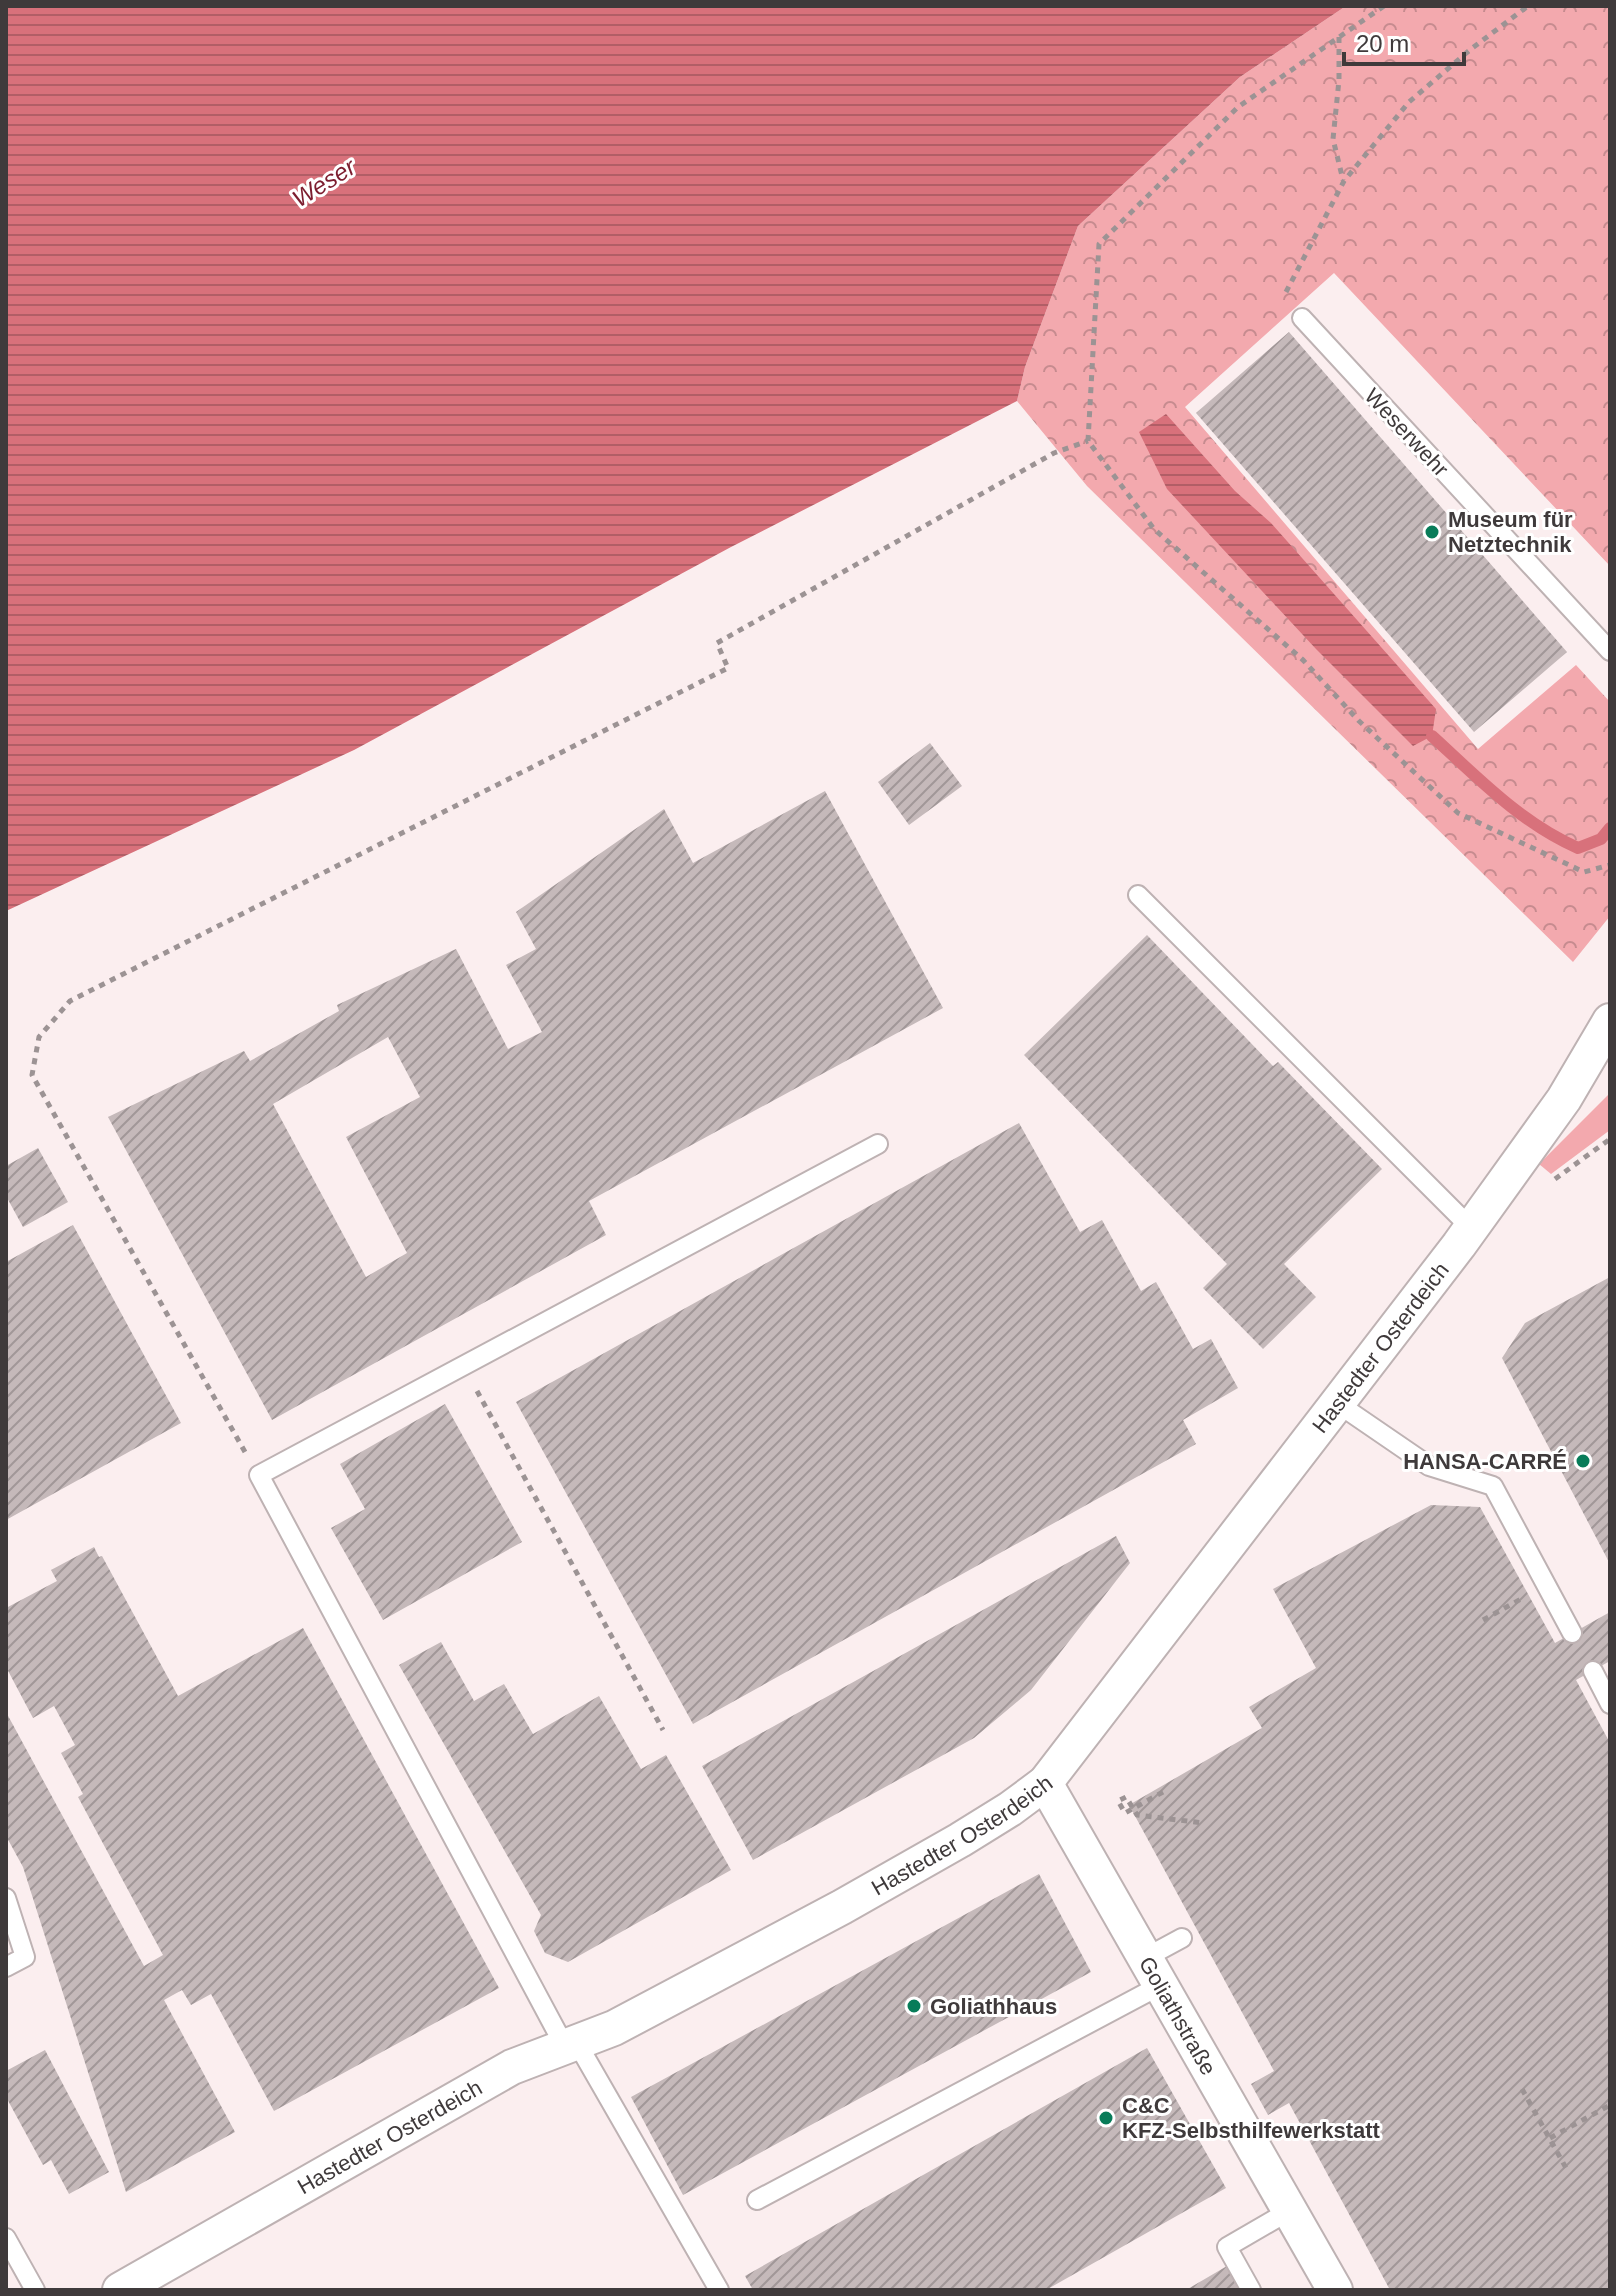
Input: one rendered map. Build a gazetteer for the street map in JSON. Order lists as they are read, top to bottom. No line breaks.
{"streets":{"street":["Hastedter Osterdeich","Goliathstraße"],"lane":["Weserwehr"]},"crossings":[["Hastedter Osterdeich","Goliathstraße"]],"water":["Weser"],"places":["Museum für Netztechnik","HANSA-CARRÉ","Goliathhaus","C&C KFZ-Selbsthilfewerkstatt"],"scale_bar":"20 m"}
